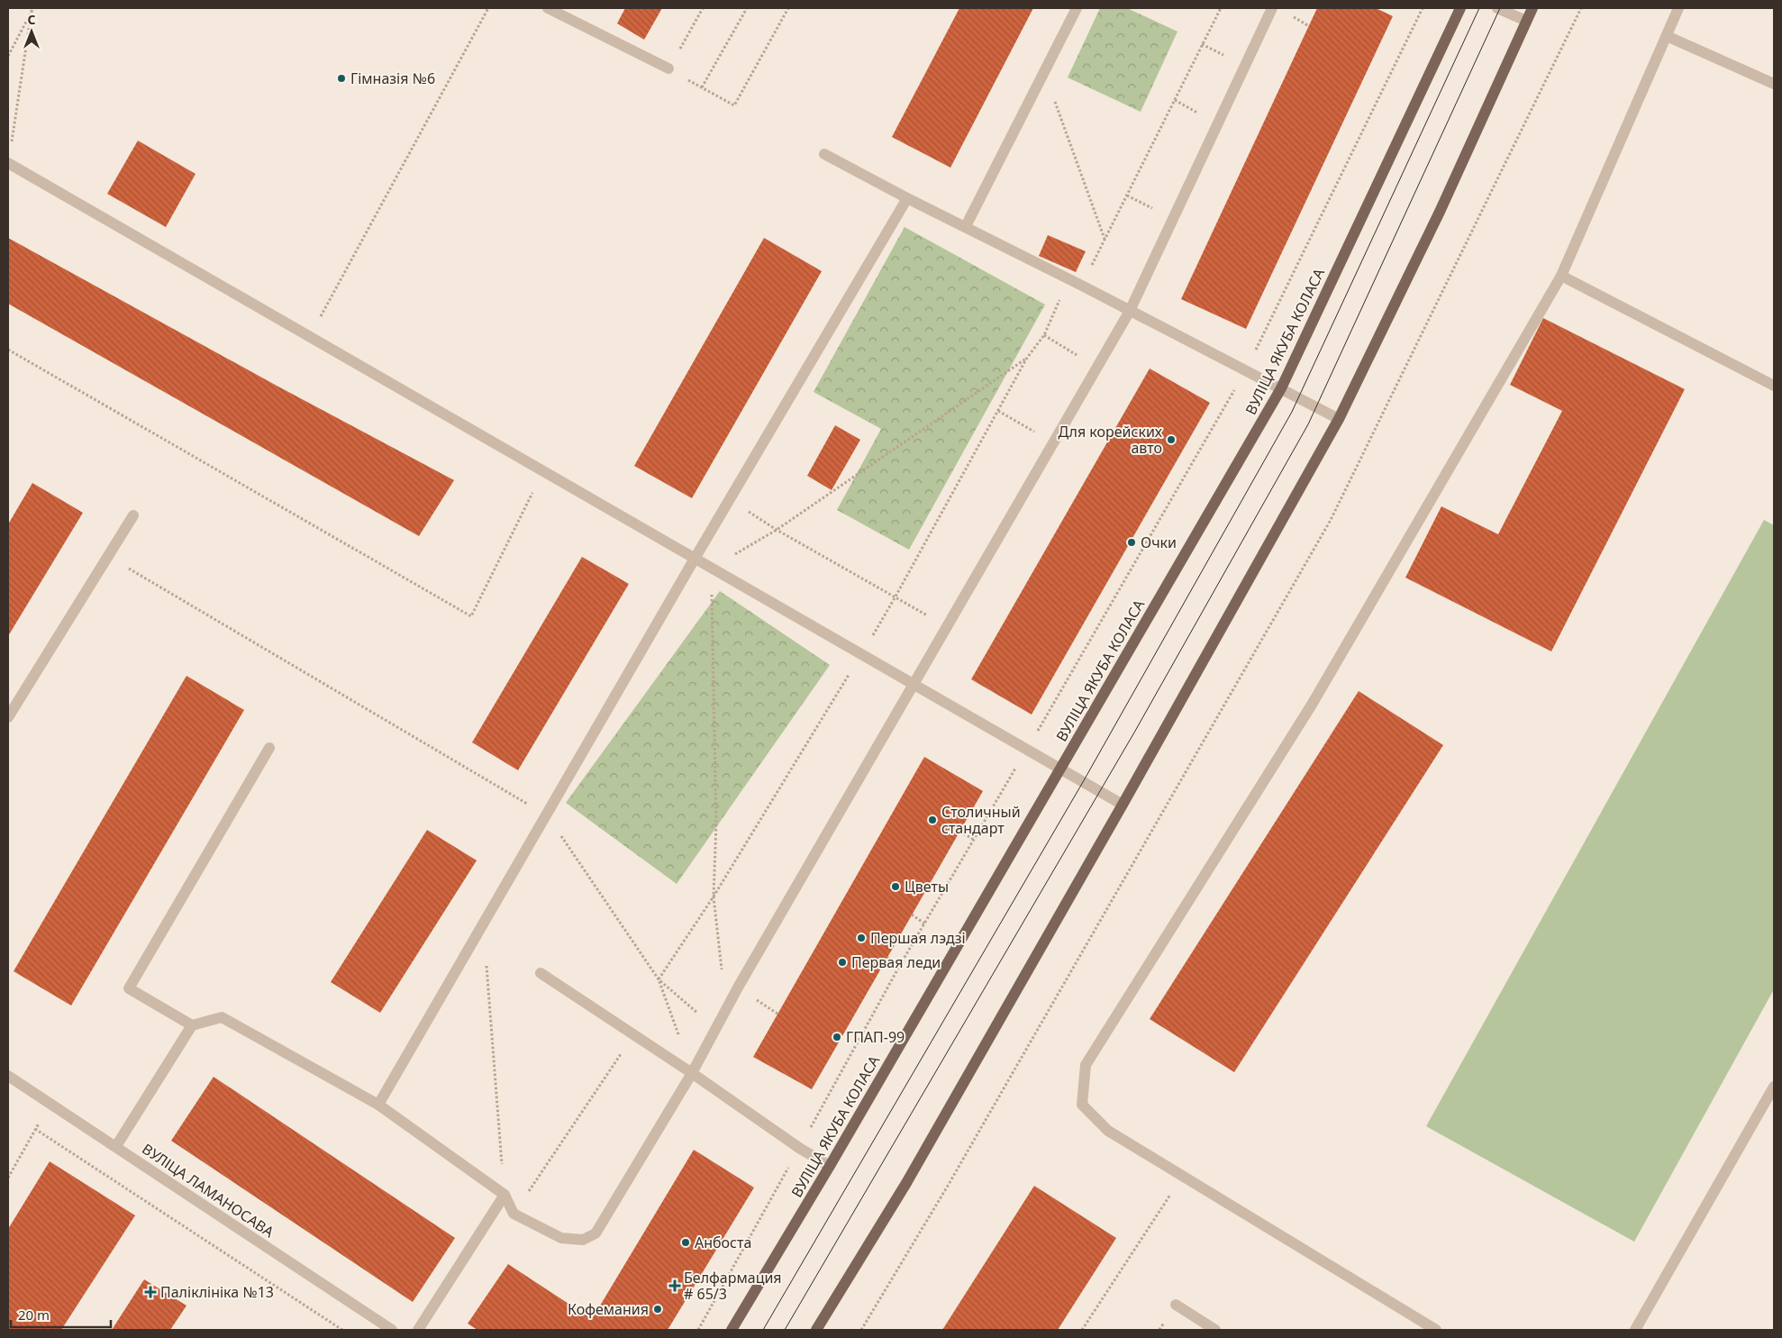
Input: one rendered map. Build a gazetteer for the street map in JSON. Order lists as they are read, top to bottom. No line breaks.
{"streets":{"main road":["ВУЛІЦА ЯКУБА КОЛАСА"],"street":["ВУЛІЦА ЛАМАНОСАВА"]},"places":{"other":["Гімназія №6","Для корейских авто","Очки","Столичный стандарт","Цветы","Першая лэдзі","Первая леди","ГПАП-99","Анбоста","Кофемания"],"health":["Белфармация # 65/3","Паліклініка №13"]},"scale_bar":"20 m","north":"top"}
